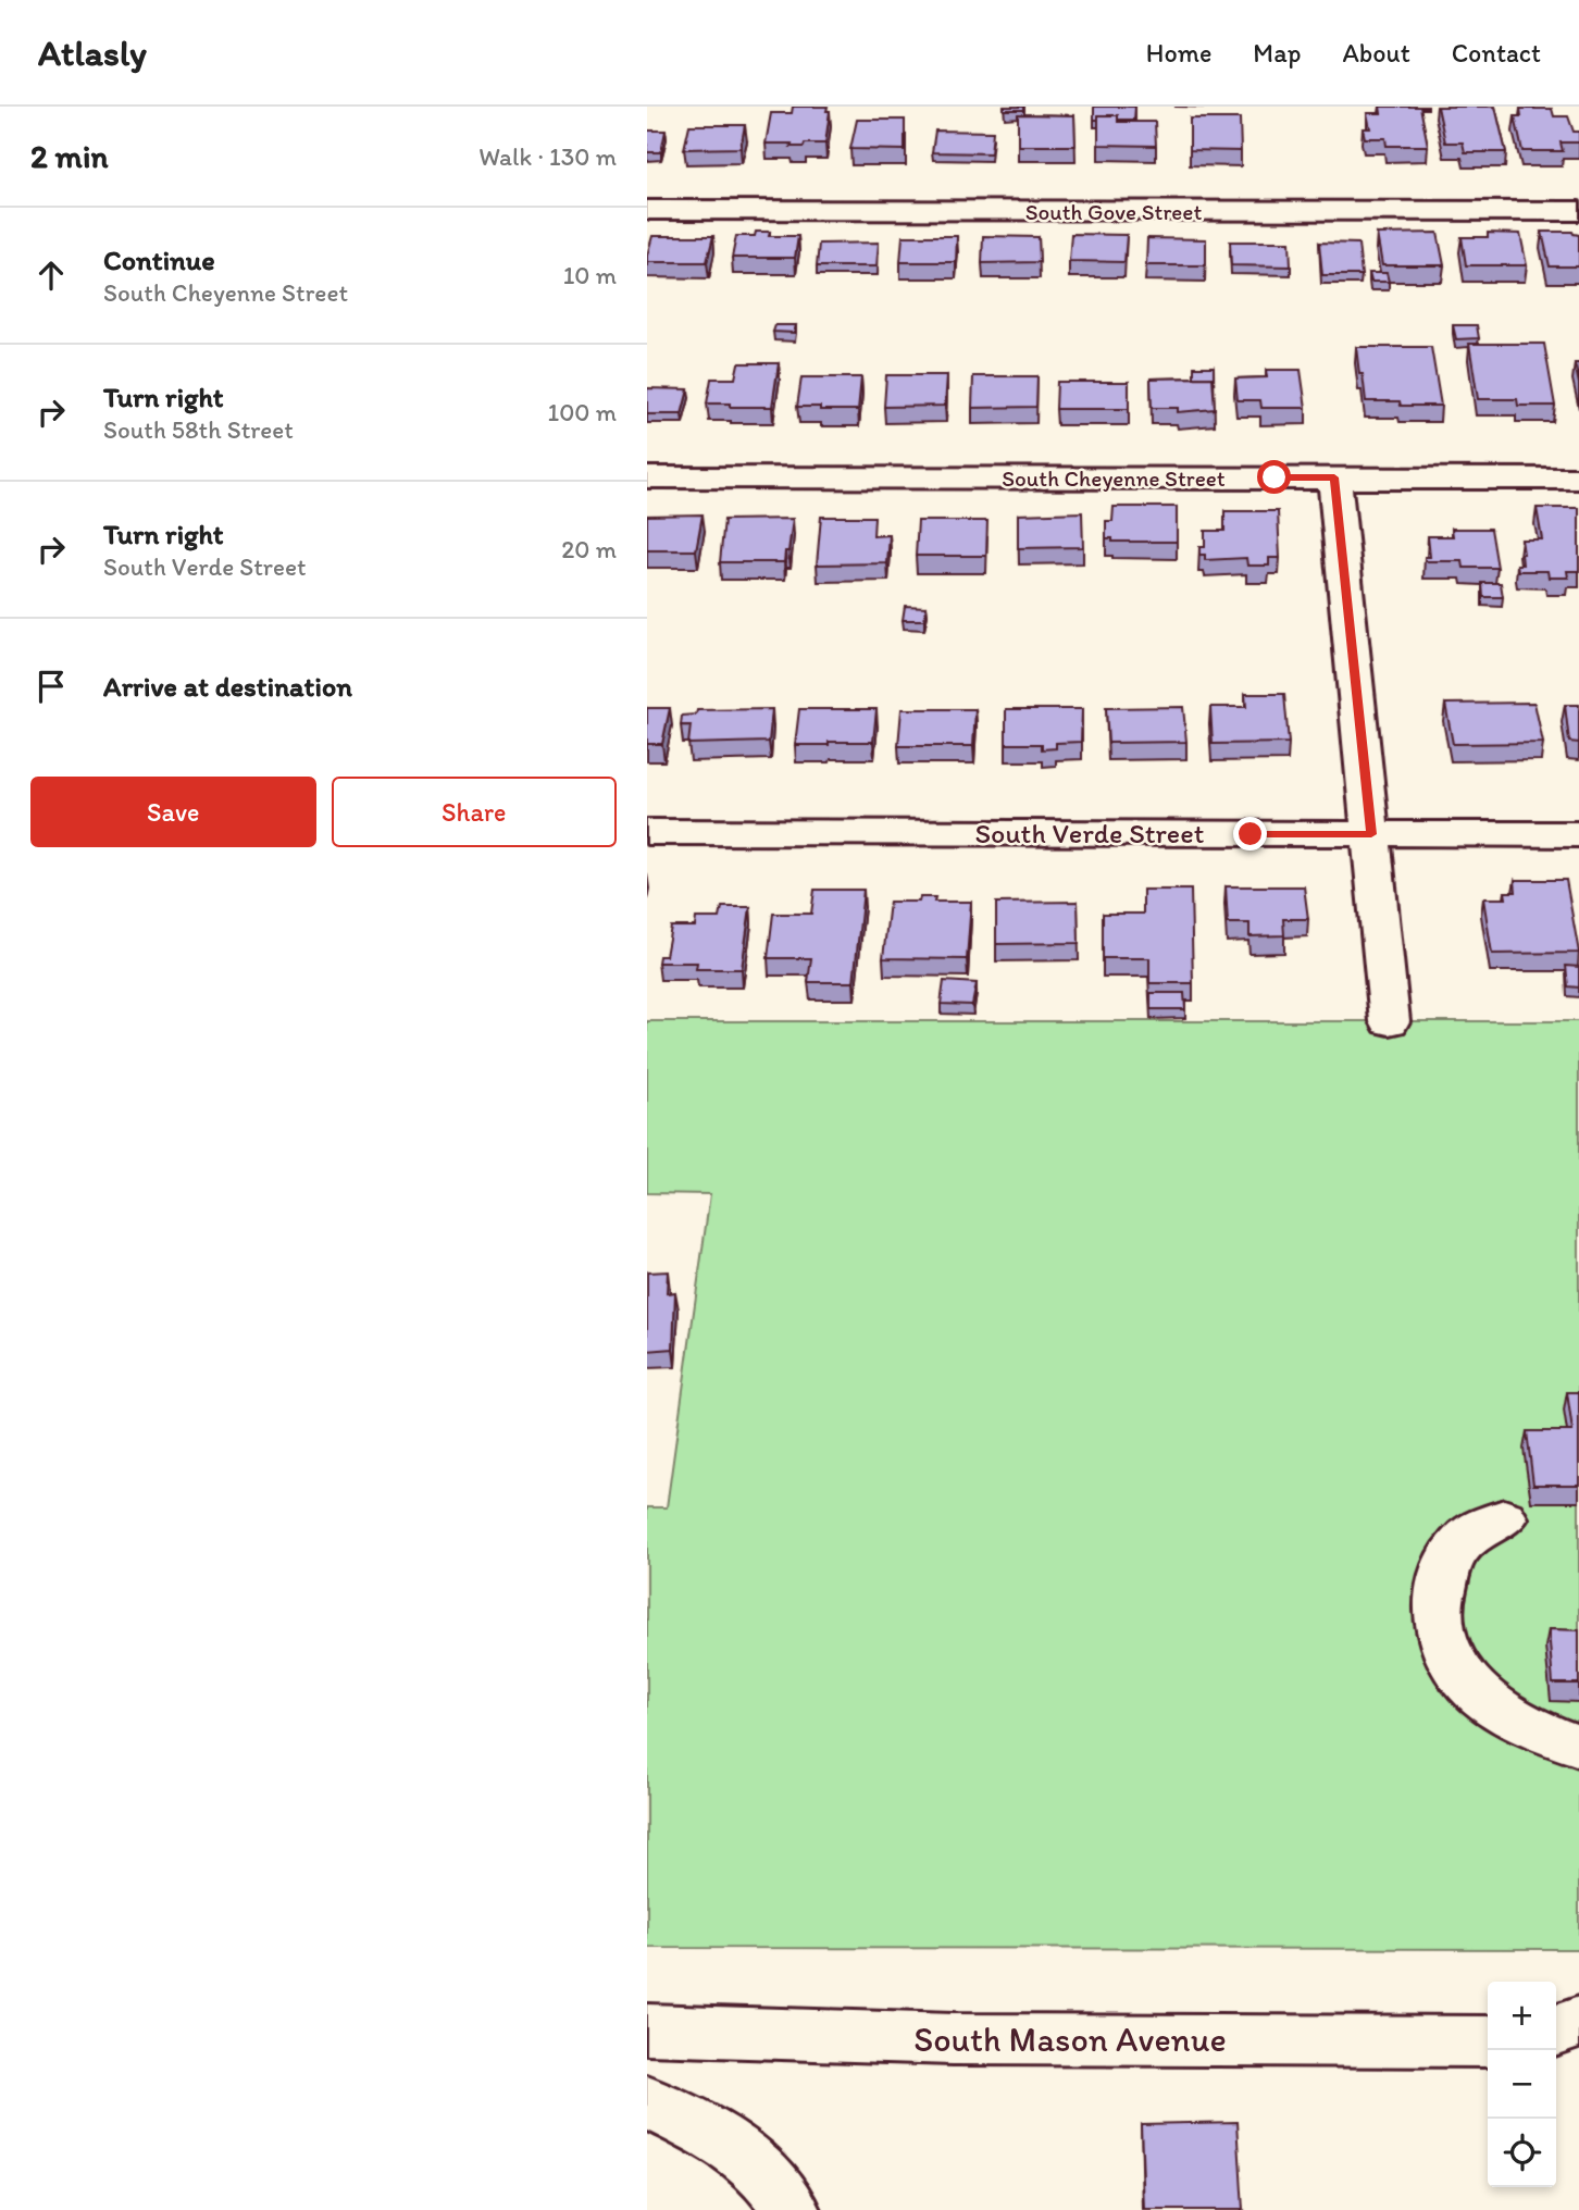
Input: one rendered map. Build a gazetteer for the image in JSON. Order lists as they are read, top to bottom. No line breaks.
{"streets":{"street":["South Gove Street","South Cheyenne Street","South Verde Street","South Mason Avenue"]},"page":{"header":"Atlasly","nav":["Home","Map","About","Contact"],"heading":["2 min","Walk · 130 m"],"list":[["Continue","South Cheyenne Street","10 m"],["Turn right","South 58th Street","100 m"],["Turn right","South Verde Street","20 m"],"Arrive at destination"],"buttons":["Save","Share"],"map_buttons":["+","−"]}}
